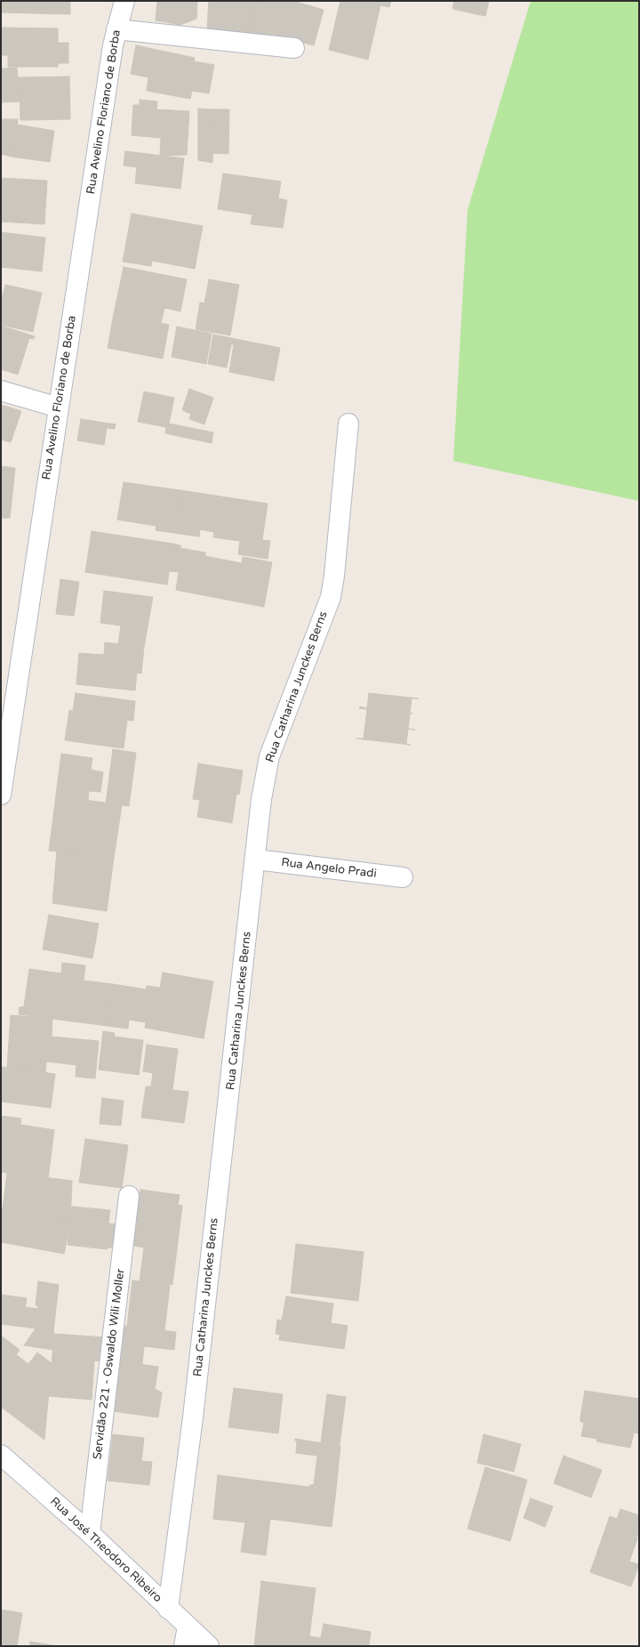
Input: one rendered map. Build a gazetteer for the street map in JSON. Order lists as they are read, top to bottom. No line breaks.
{"streets":{"street":["Rua Avelino Floriano de Borba","Rua Catharina Junckes Berns","Rua Angelo Pradi","Servidão 221 - Oswaldo Wili Moller","Rua José Theodoro Ribeiro"]},"crossings":[["Rua Catharina Junckes Berns","Rua Angelo Pradi"],["Rua Catharina Junckes Berns","Rua José Theodoro Ribeiro"],["Servidão 221 - Oswaldo Wili Moller","Rua José Theodoro Ribeiro"]]}
